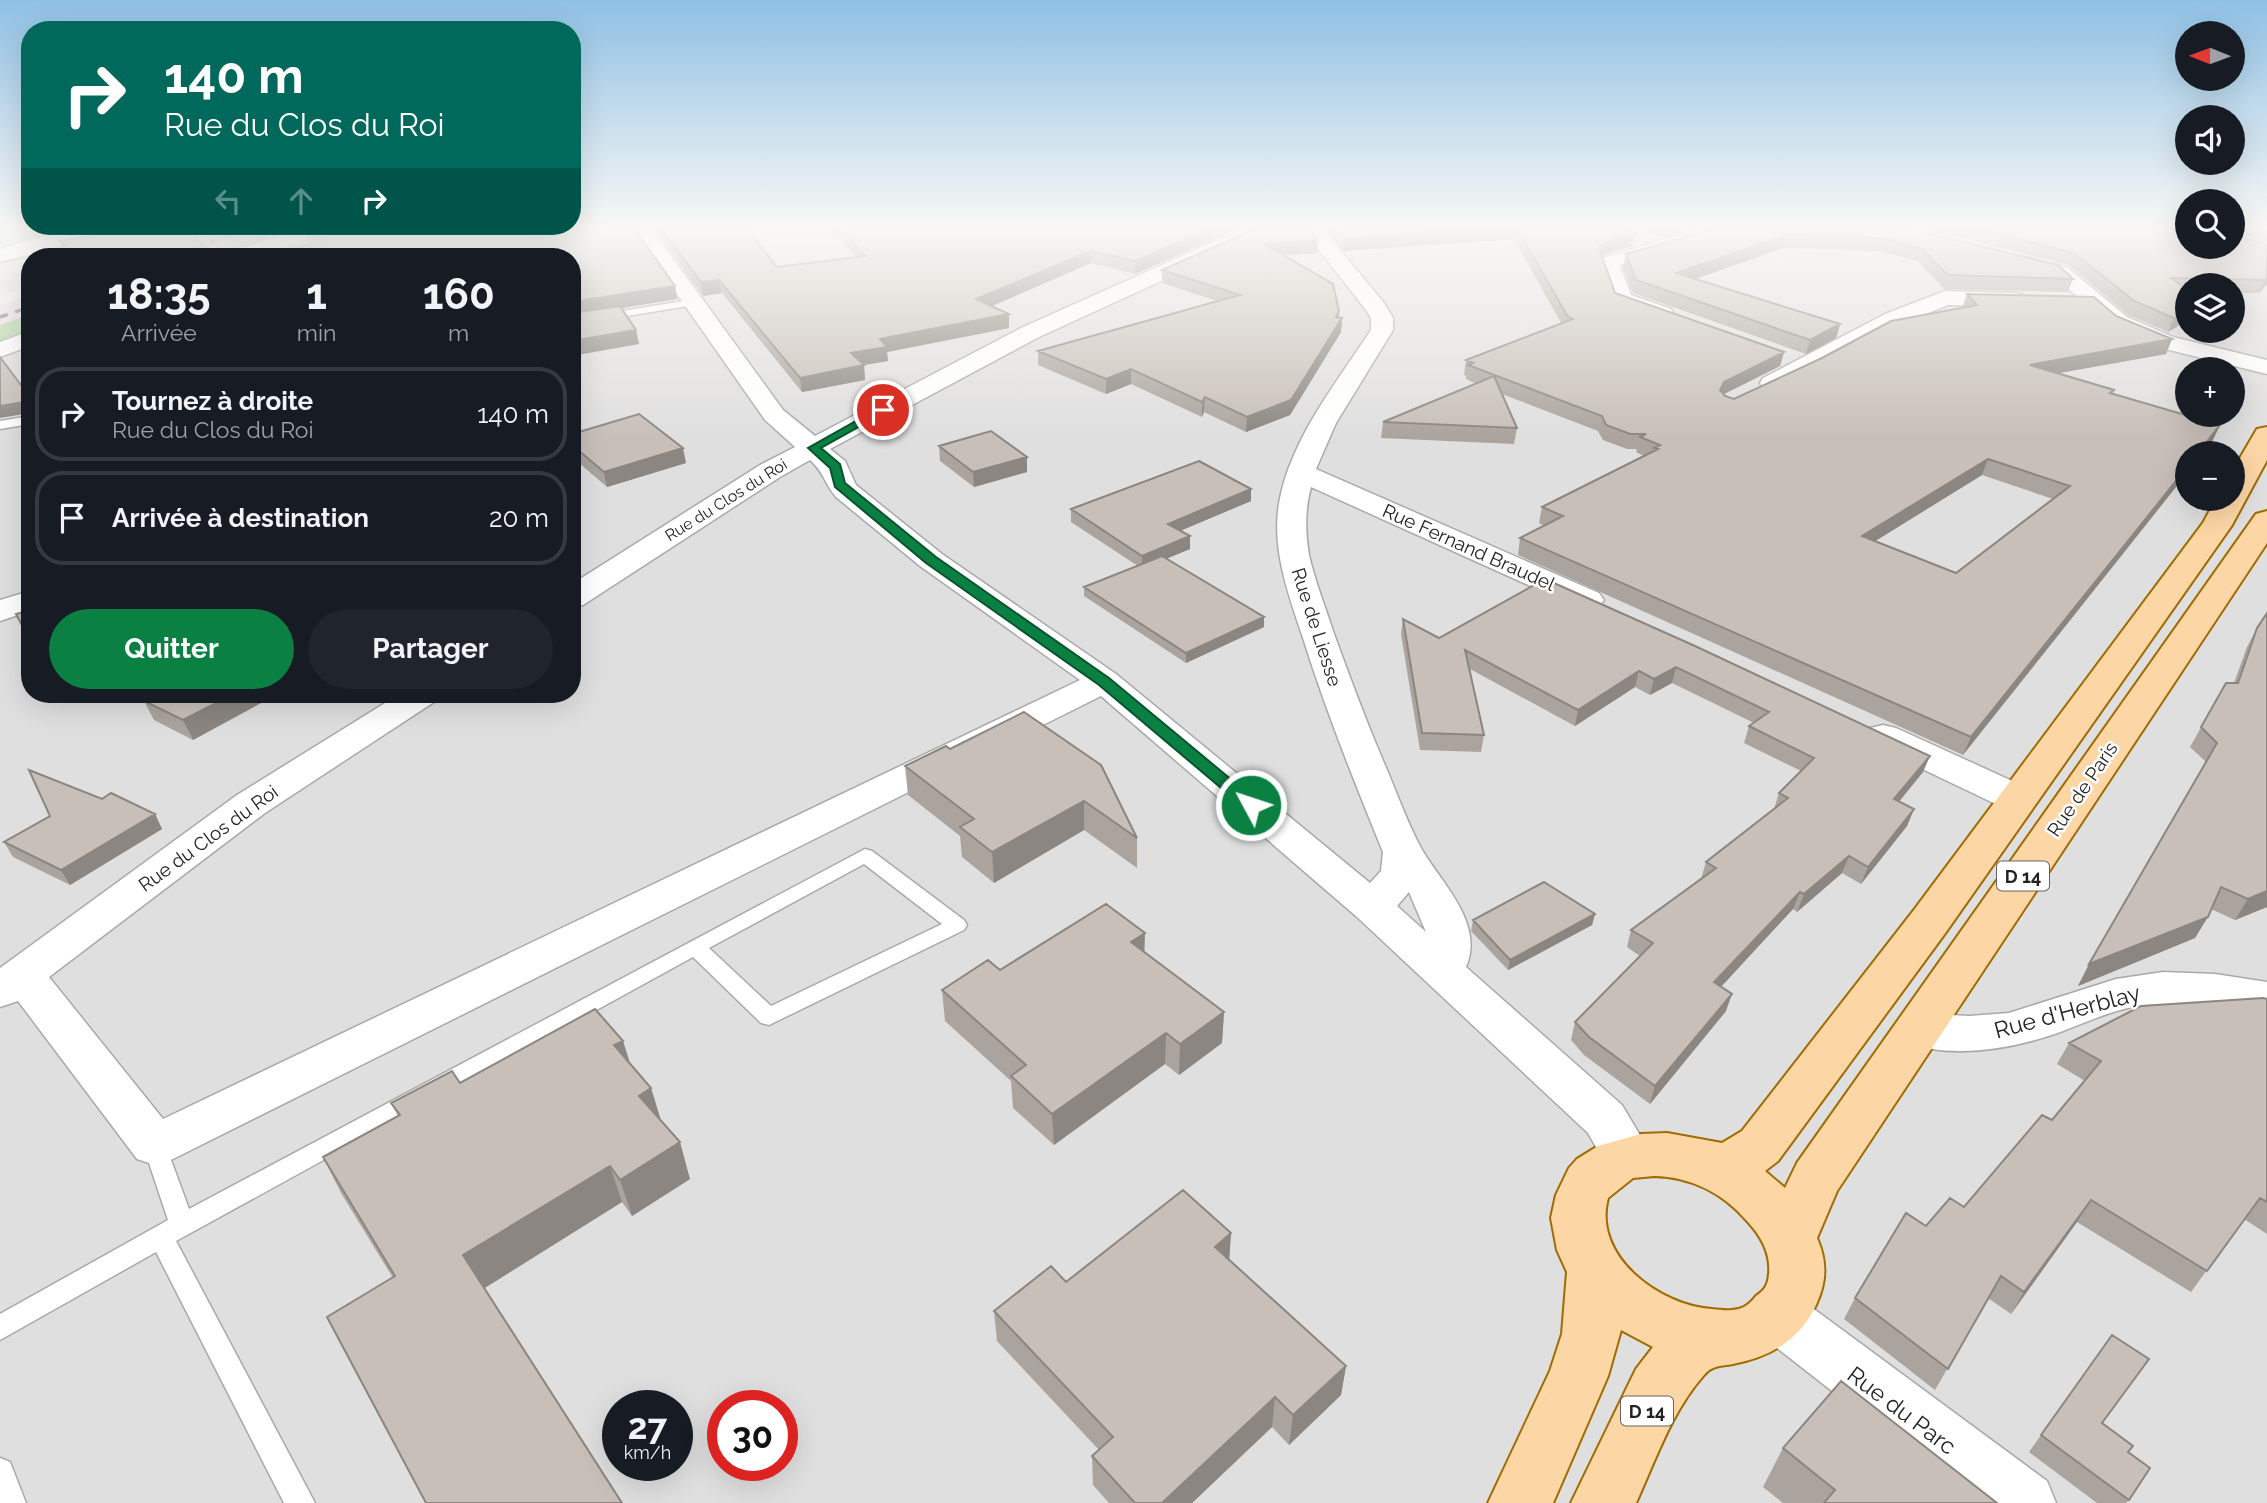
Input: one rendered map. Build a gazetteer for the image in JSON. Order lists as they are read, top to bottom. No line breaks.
{"streets":{"main road":["Rue de Paris","D 14"],"street":["Rue du Clos du Roi","Rue Fernand Braudel","Rue de Liesse","Rue d'Herblay","Rue du Parc"]},"crossings":[["Rue Fernand Braudel","Rue de Liesse"],["Rue de Paris","D 14"],["Rue de Paris","Rue d'Herblay"],["Rue de Paris","Rue du Parc"],["D 14","Rue du Parc"]],"north":"left","page":{"map_buttons":["+","−"],"turn":["140 m","Rue du Clos du Roi"],"eta":["18:35","Arrivée","1","min","160","m"],"list":[{"name":"Tournez à droite","note":"Rue du Clos du Roi","value":"140 m"},{"name":"Arrivée à destination","value":"20 m"}],"buttons":["Quitter","Partager"],"speed":"27 km/h","limit":"30"}}
